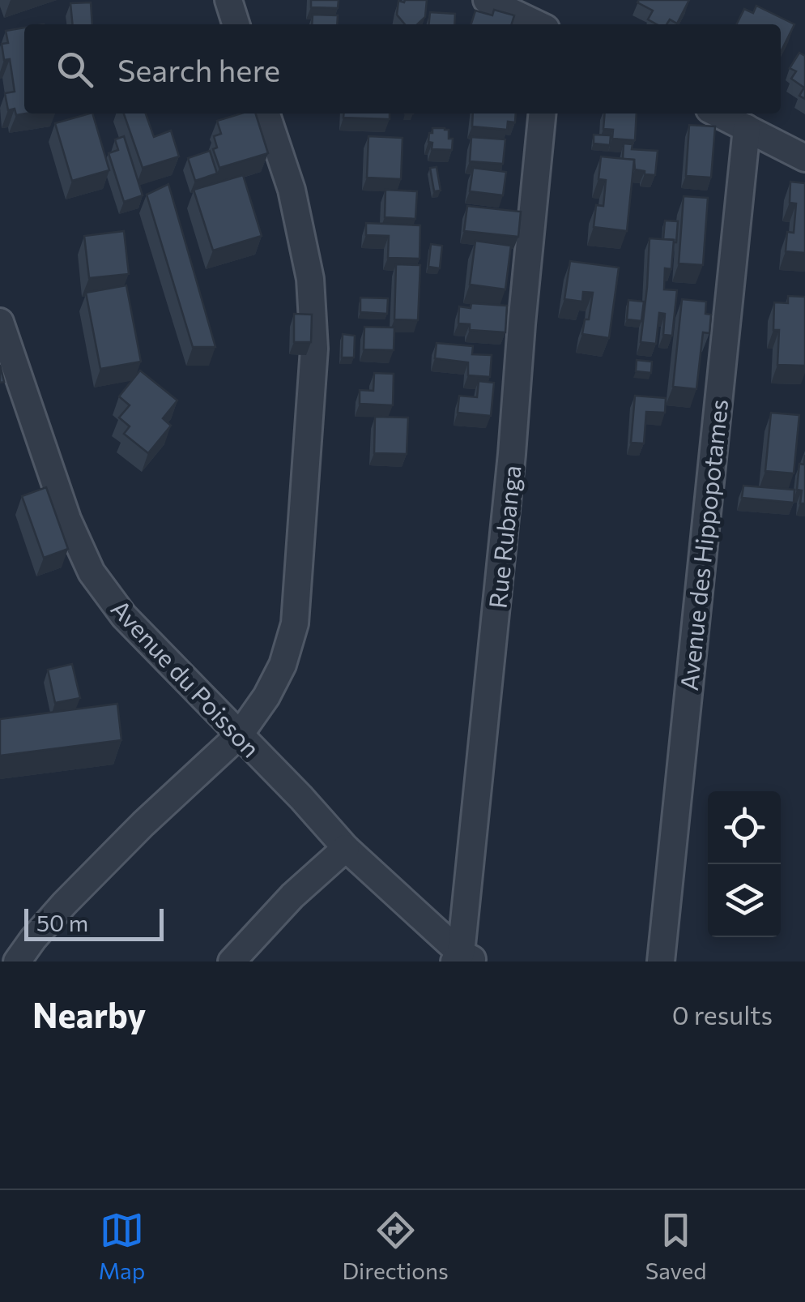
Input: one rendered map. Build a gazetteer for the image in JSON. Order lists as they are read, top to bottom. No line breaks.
{"streets":{"street":["Rue Rubanga","Avenue des Hippopotames","Avenue du Poisson"]},"crossings":[["Rue Rubanga","Avenue du Poisson"]],"scale_bar":"50 m","page":{"search":"Search here","scale":"50 m","heading":["Nearby","0 results"],"nav":["Map","Directions","Saved"]}}
